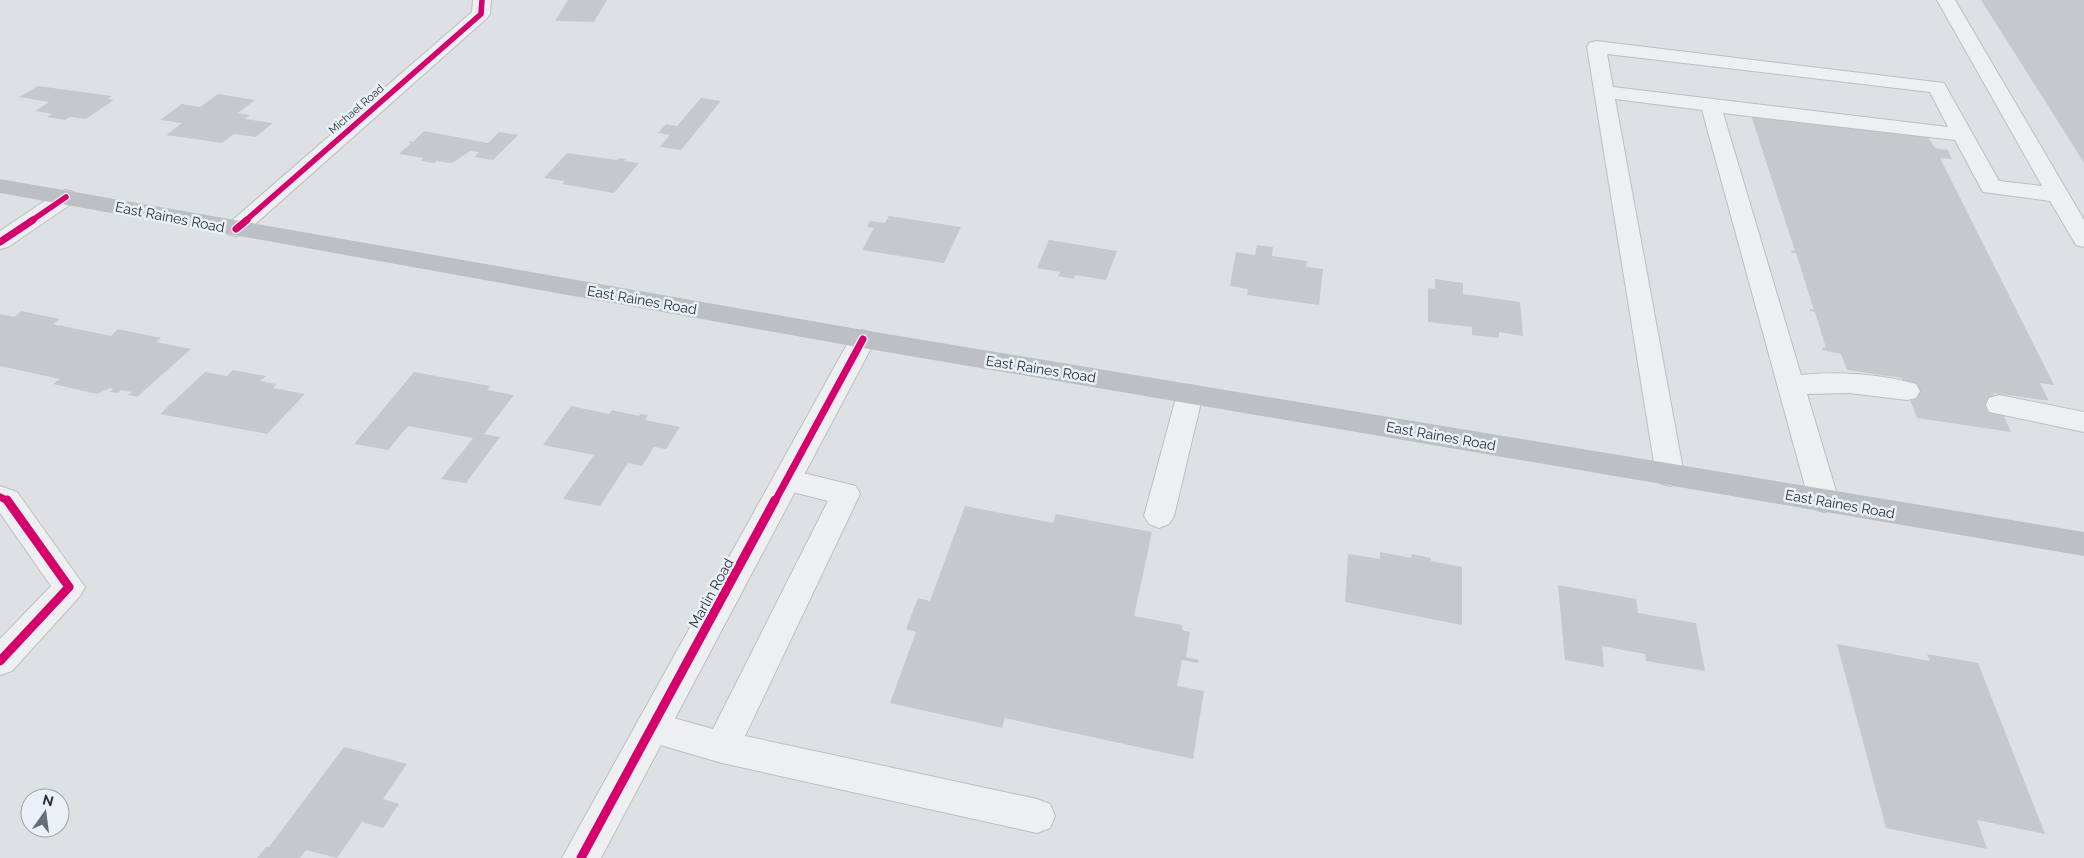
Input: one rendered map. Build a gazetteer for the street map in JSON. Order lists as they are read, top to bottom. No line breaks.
{"streets":{"main road":["East Raines Road"],"street":["Michael Road","Marlin Road"]},"crossings":[["Michael Road","East Raines Road"],["East Raines Road","Marlin Road"]],"north":"top"}
